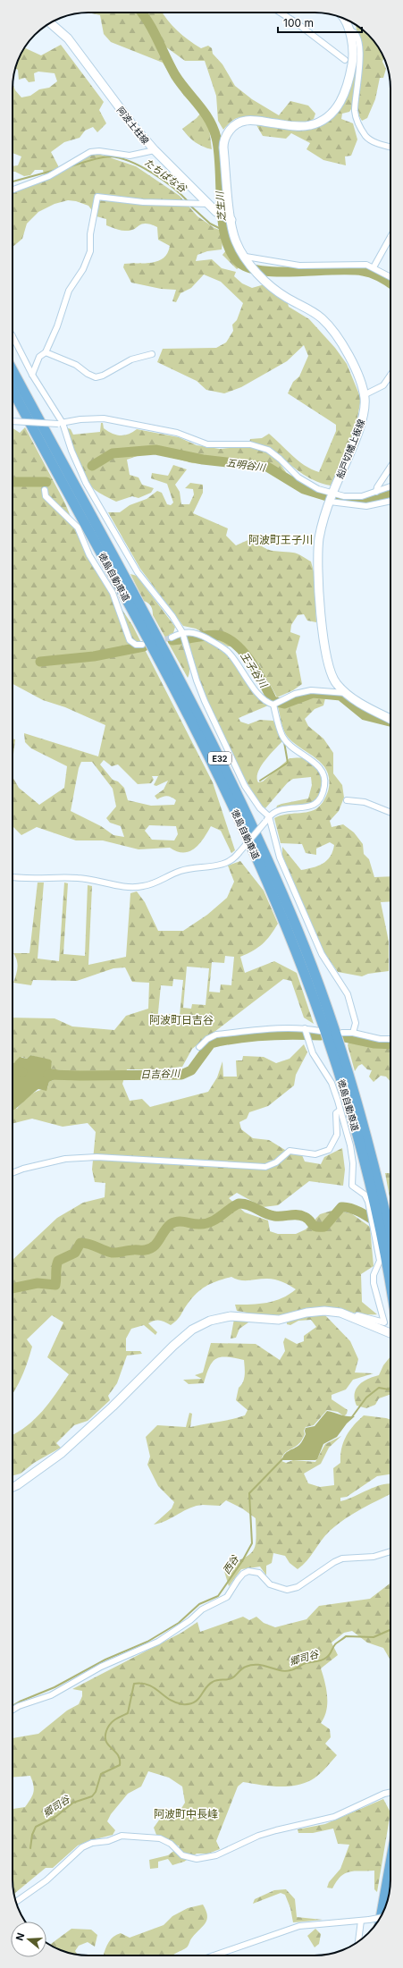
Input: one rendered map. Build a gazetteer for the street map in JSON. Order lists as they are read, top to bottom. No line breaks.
{"streets":{"highway":["徳島自動車道","E32"],"main road":["阿波土柱線","船戸切幡上板線"]},"crossings":[["阿波土柱線","船戸切幡上板線"]],"districts":["阿波町王子川","阿波町日吉谷","阿波町中長峰"],"water":["たちばな谷","芝生川","五明谷川","王子谷川","日吉谷川","西谷","郷司谷"],"scale_bar":"100 m","north":"left"}
